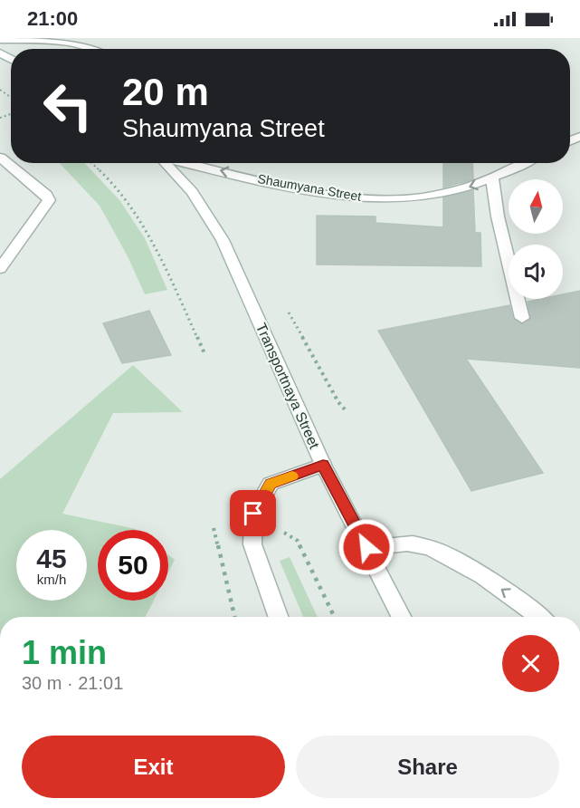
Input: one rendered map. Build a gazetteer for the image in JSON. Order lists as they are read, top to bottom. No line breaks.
{"streets":{"main road":["Shaumyana Street","Transportnaya Street"]},"one_way":["Shaumyana Street"],"north":"top","page":{"status":"21:00","turn":["20 m","Shaumyana Street"],"speed":"45 km/h","limit":"50","heading":["1 min","30 m · 21:01"],"buttons":["Exit","Share"]}}
